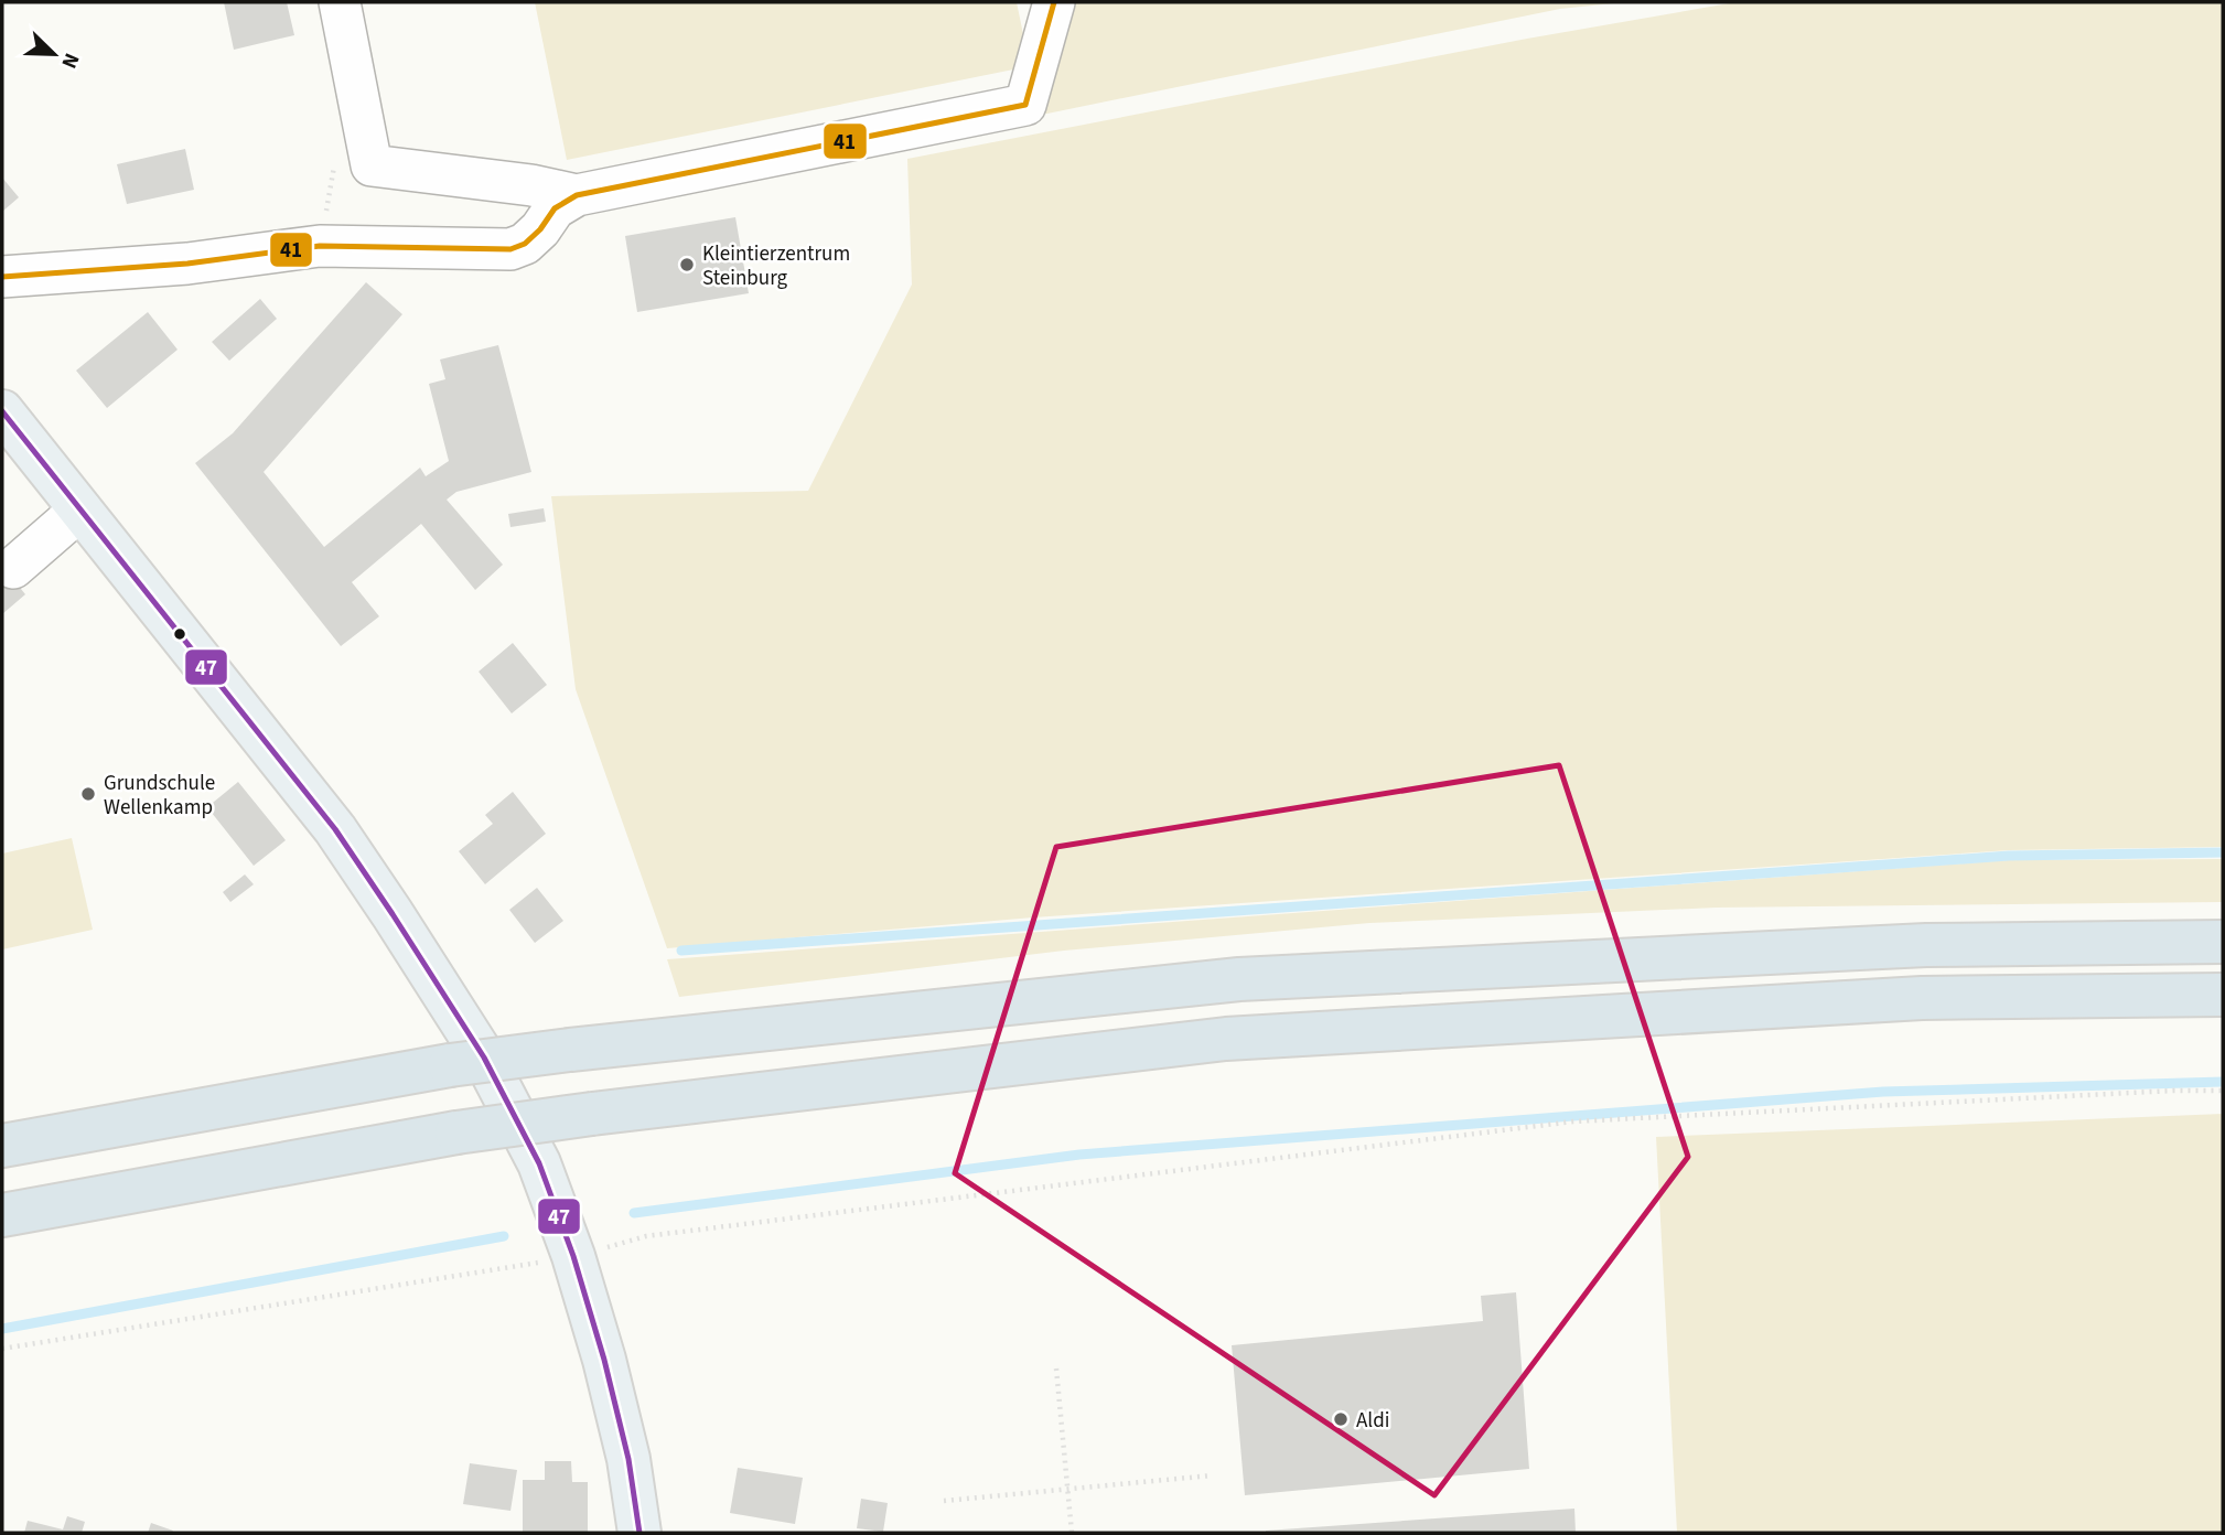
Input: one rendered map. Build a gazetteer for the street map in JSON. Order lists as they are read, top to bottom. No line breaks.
{"places":["Kleintierzentrum Steinburg","Grundschule Wellenkamp","Aldi"],"lines":["transit line 41","transit line 47"],"north":"bottom right"}
